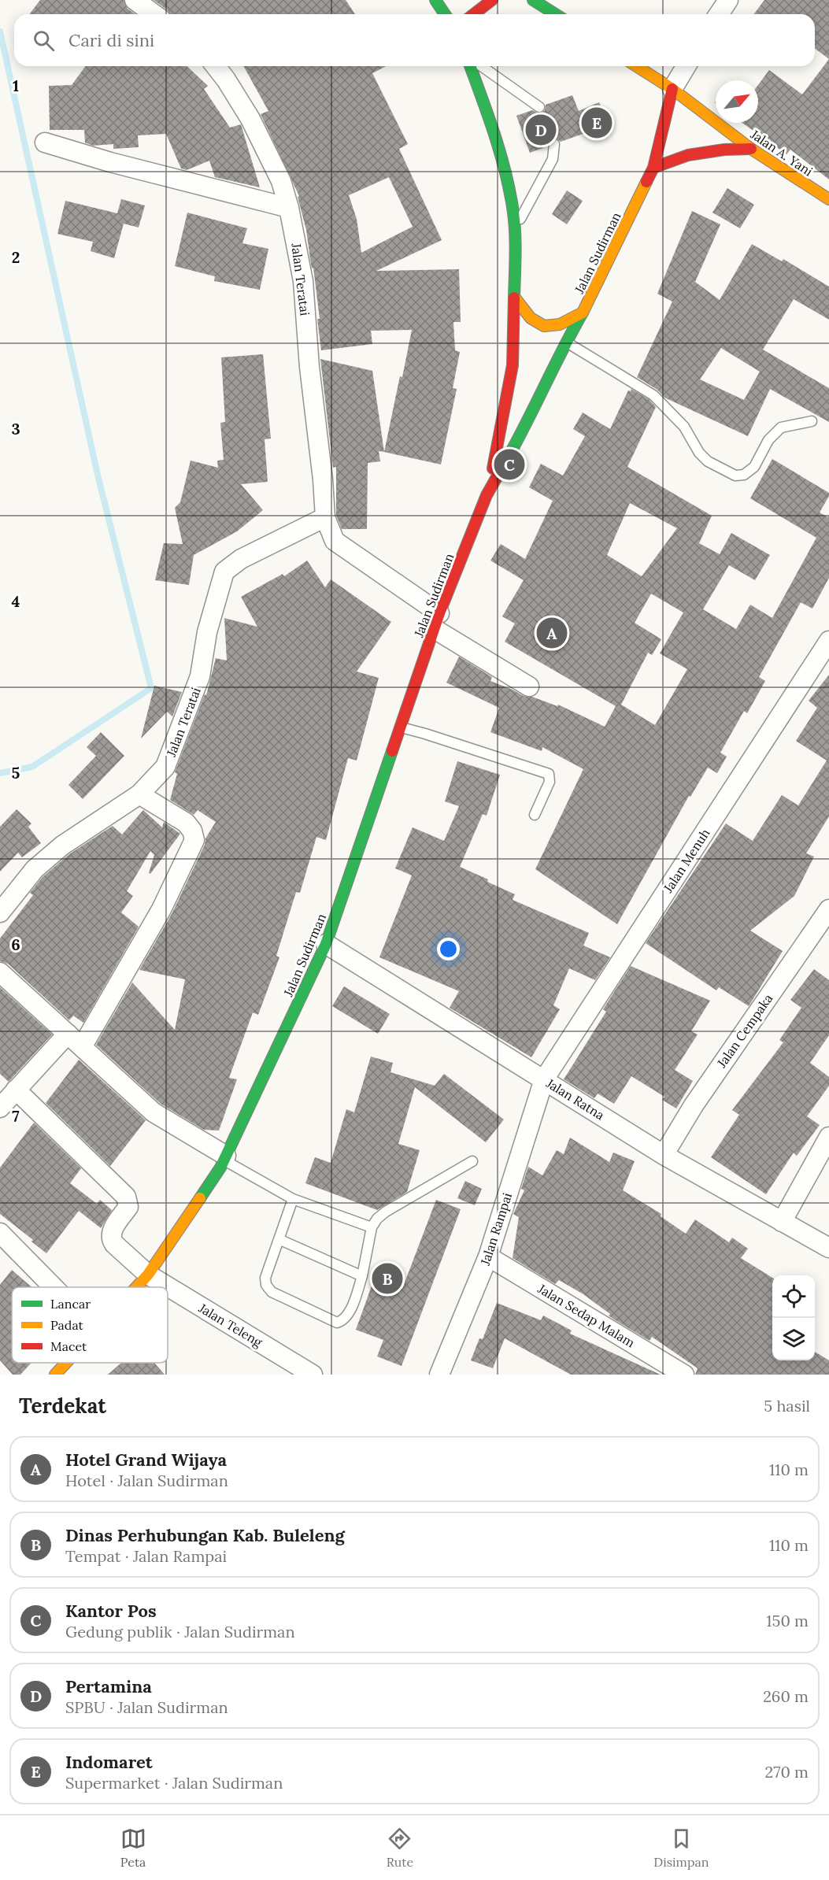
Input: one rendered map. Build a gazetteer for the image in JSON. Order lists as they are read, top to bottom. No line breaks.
{"streets":{"main road":["Jalan A. Yani","Jalan Sudirman"],"street":["Jalan Teratai","Jalan Menuh","Jalan Cempaka","Jalan Ratna","Jalan Rampai","Jalan Sedap Malam","Jalan Teleng"]},"crossings":[["Jalan A. Yani","Jalan Sudirman"],["Jalan Sudirman","Jalan Teratai"],["Jalan Sudirman","Jalan Ratna"],["Jalan Sudirman","Jalan Teleng"],["Jalan Menuh","Jalan Ratna"],["Jalan Menuh","Jalan Rampai"],["Jalan Cempaka","Jalan Ratna"],["Jalan Ratna","Jalan Rampai"],["Jalan Rampai","Jalan Sedap Malam"]],"legend":["Lancar","Padat","Macet"],"north":"top right","page":{"search":"Cari di sini","pins":["E","D","C","A","B"],"heading":["Terdekat","5 hasil"],"list":[{"mark":"A","name":"Hotel Grand Wijaya","note":"Hotel · Jalan Sudirman","value":"110 m"},{"mark":"B","name":"Dinas Perhubungan Kab. Buleleng","note":"Tempat · Jalan Rampai","value":"110 m"},{"mark":"C","name":"Kantor Pos","note":"Gedung publik · Jalan Sudirman","value":"150 m"},{"mark":"D","name":"Pertamina","note":"SPBU · Jalan Sudirman","value":"260 m"},{"mark":"E","name":"Indomaret","note":"Supermarket · Jalan Sudirman","value":"270 m"}],"nav":["Peta","Rute","Disimpan"]},"grid":{"rows":["1","2","3","4","5","6","7"]}}
